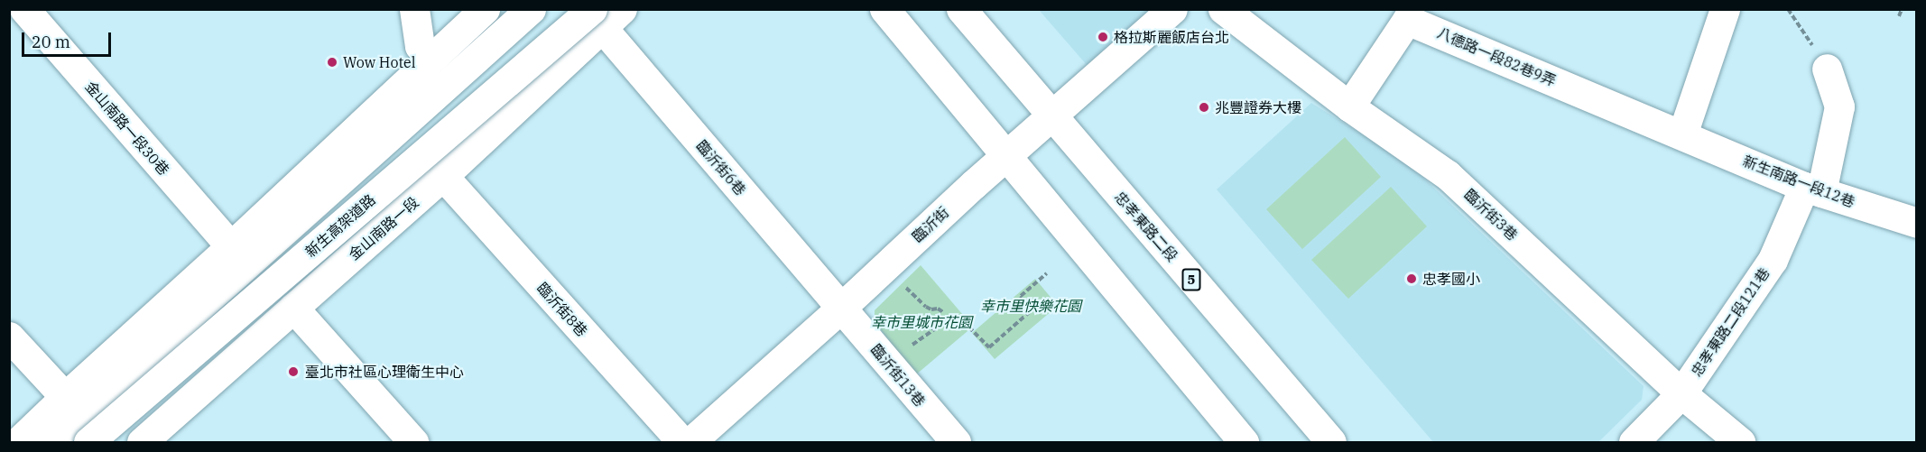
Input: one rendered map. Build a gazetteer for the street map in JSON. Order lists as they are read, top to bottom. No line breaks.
{"streets":{"main road":["八德路一段82巷9弄","金山南路一段30巷","臨沂街6巷","新生南路一段12巷","臨沂街3巷","臨沂街","新生高架道路","忠孝東路二段","金山南路一段","5","臨沂街8巷","忠孝東路二段121巷","臨沂街13巷"]},"crossings":[["八德路一段82巷9弄","新生南路一段12巷"],["八德路一段82巷9弄","臨沂街3巷"],["臨沂街6巷","臨沂街"],["臨沂街6巷","新生高架道路"],["臨沂街6巷","金山南路一段"],["臨沂街6巷","臨沂街13巷"],["新生南路一段12巷","忠孝東路二段121巷"],["臨沂街3巷","忠孝東路二段121巷"],["臨沂街","忠孝東路二段"],["臨沂街","臨沂街13巷"],["新生高架道路","金山南路一段"],["金山南路一段","臨沂街8巷"]],"parks":["幸市里快樂花園","幸市里城市花園"],"places":["格拉斯麗飯店台北","Wow Hotel","兆豐證券大樓","忠孝國小","臺北市社區心理衛生中心"],"scale_bar":"20 m"}
